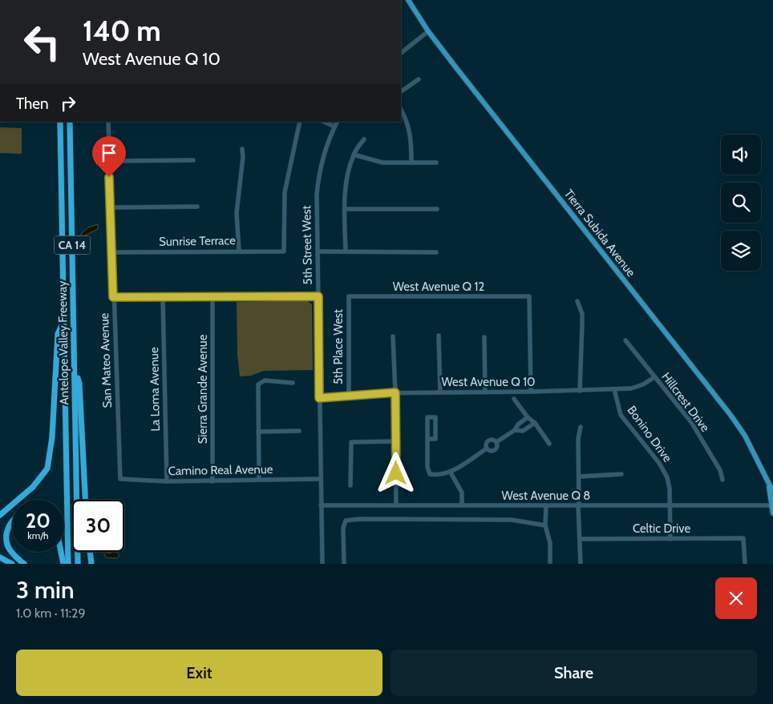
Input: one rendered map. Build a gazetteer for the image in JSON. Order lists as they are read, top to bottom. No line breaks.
{"streets":{"highway":["CA 14","Antelope Valley Freeway"],"main road":["Tierra Subida Avenue"],"street":["Sunrise Terrace","5th Street West","West Avenue Q 12","5th Place West","San Mateo Avenue","West Avenue Q 10","La Loma Avenue","Sierra Grande Avenue","Hillcrest Drive","Bonino Drive","Camino Real Avenue","West Avenue Q 8","Celtic Drive"]},"crossings":[["Tierra Subida Avenue","West Avenue Q 8"],["Sunrise Terrace","San Mateo Avenue"],["5th Street West","West Avenue Q 10"],["5th Street West","Camino Real Avenue"],["5th Street West","West Avenue Q 8"],["West Avenue Q 12","5th Place West"],["West Avenue Q 12","West Avenue Q 10"],["5th Place West","West Avenue Q 10"],["San Mateo Avenue","Camino Real Avenue"],["West Avenue Q 10","Hillcrest Drive"],["West Avenue Q 10","Bonino Drive"],["La Loma Avenue","Camino Real Avenue"],["Sierra Grande Avenue","Camino Real Avenue"],["Bonino Drive","West Avenue Q 8"],["Bonino Drive","Celtic Drive"]],"page":{"turn":["140 m","West Avenue Q 10"],"then":"Then","speed":"20 km/h","limit":"30","heading":["3 min","1.0 km · 11:29"],"buttons":["Exit","Share"]}}
